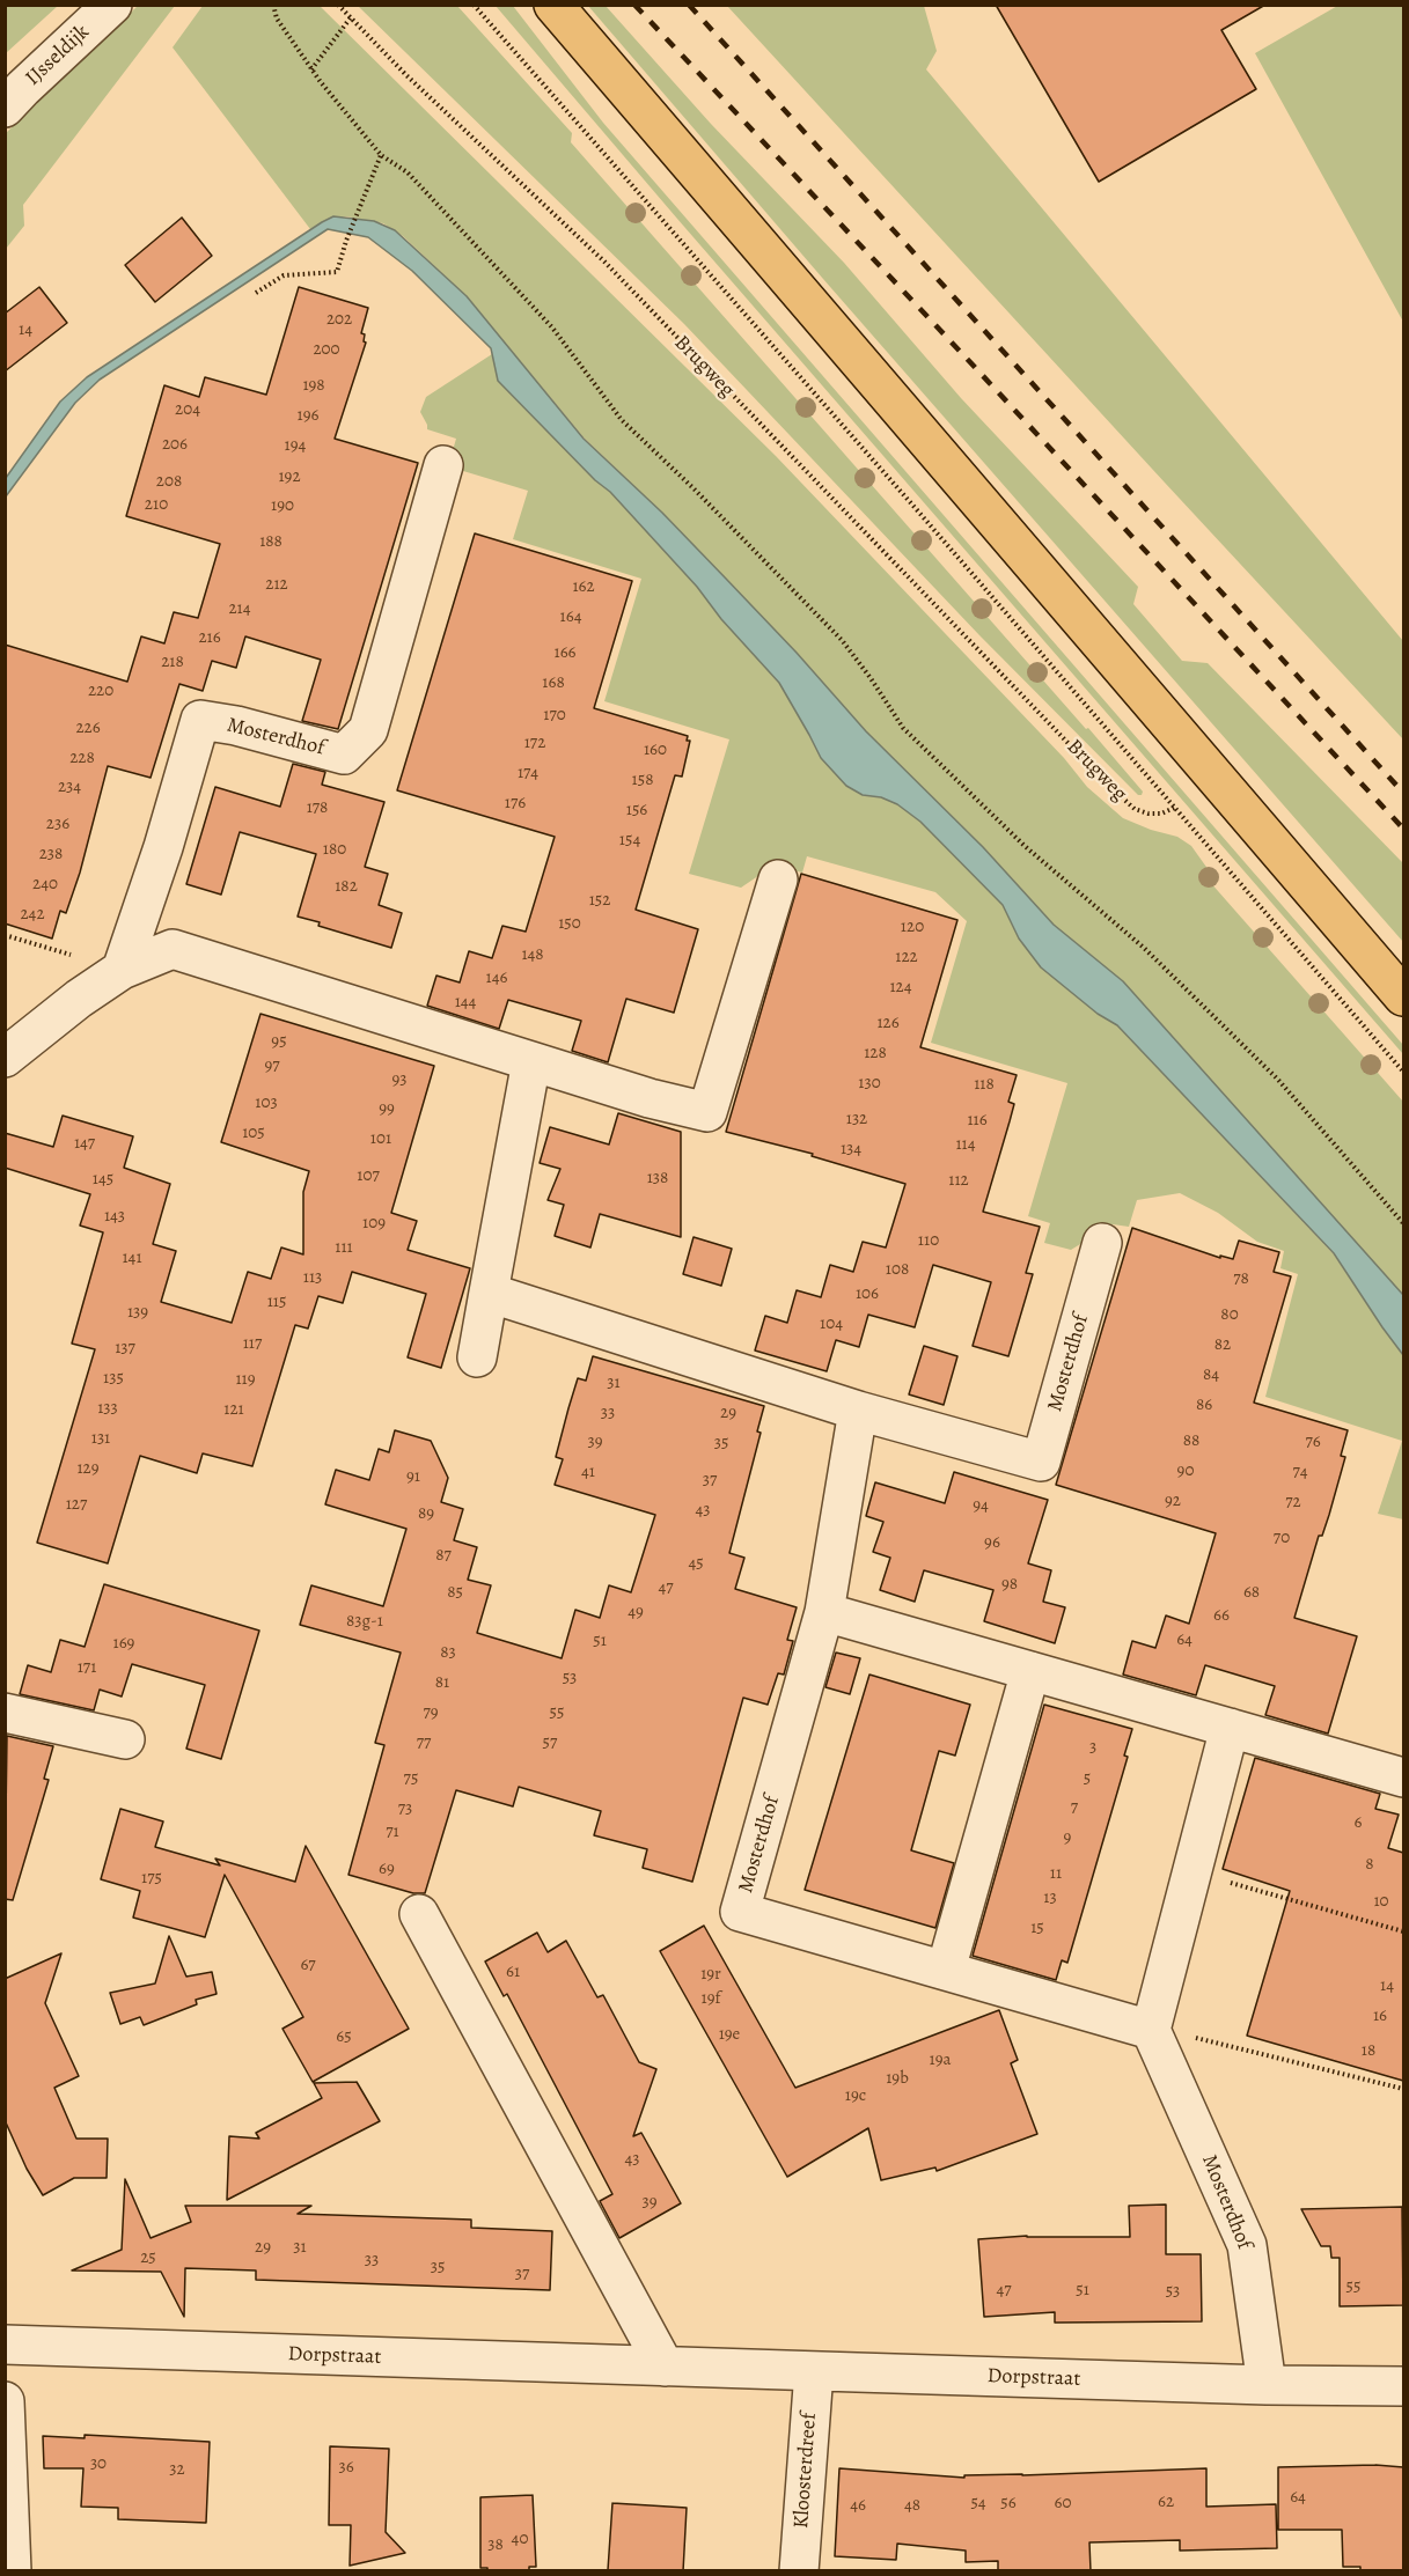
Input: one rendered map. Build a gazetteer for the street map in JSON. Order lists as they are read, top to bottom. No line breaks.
{"streets":{"street":["IJsseldijk","Mosterdhof","Dorpstraat","Kloosterdreef"],"path":["Brugweg"]},"crossings":[["Mosterdhof","Dorpstraat"],["Dorpstraat","Kloosterdreef"]],"house_numbers":["202","14","200","198","204","196","206","194","192","208","210","190","188","212","162","214","164","216","166","218","168","220","170","226","172","160","228","174","158","234","176","178","156","236","154","180","238","240","182","152","242","150","120","148","122","146","124","144","126","95","128","97","93","130","118","103","99","132","116","105","101","147","114","134","107","138","145","112","143","109","110","111","141","108","113","78","106","115","139","80","104","117","82","137","84","135","119","31","86","133","121","33","29","131","88","39","76","35","129","90","41","74","91","37","92","72","127","94","43","89","70","96","87","45","98","47","85","68","49","66","83g-1","64","51","169","83","171","53","81","79","55","77","57","3","75","5","7","73","6","71","9","8","69","11","175","13","10","15","67","61","19r","14","19f","16","19e","65","18","19a","19b","19c","43","39","29","31","25","33","35","37","55","47","51","53","30","36","32","64","62","54","56","60","46","48","40","38"]}
